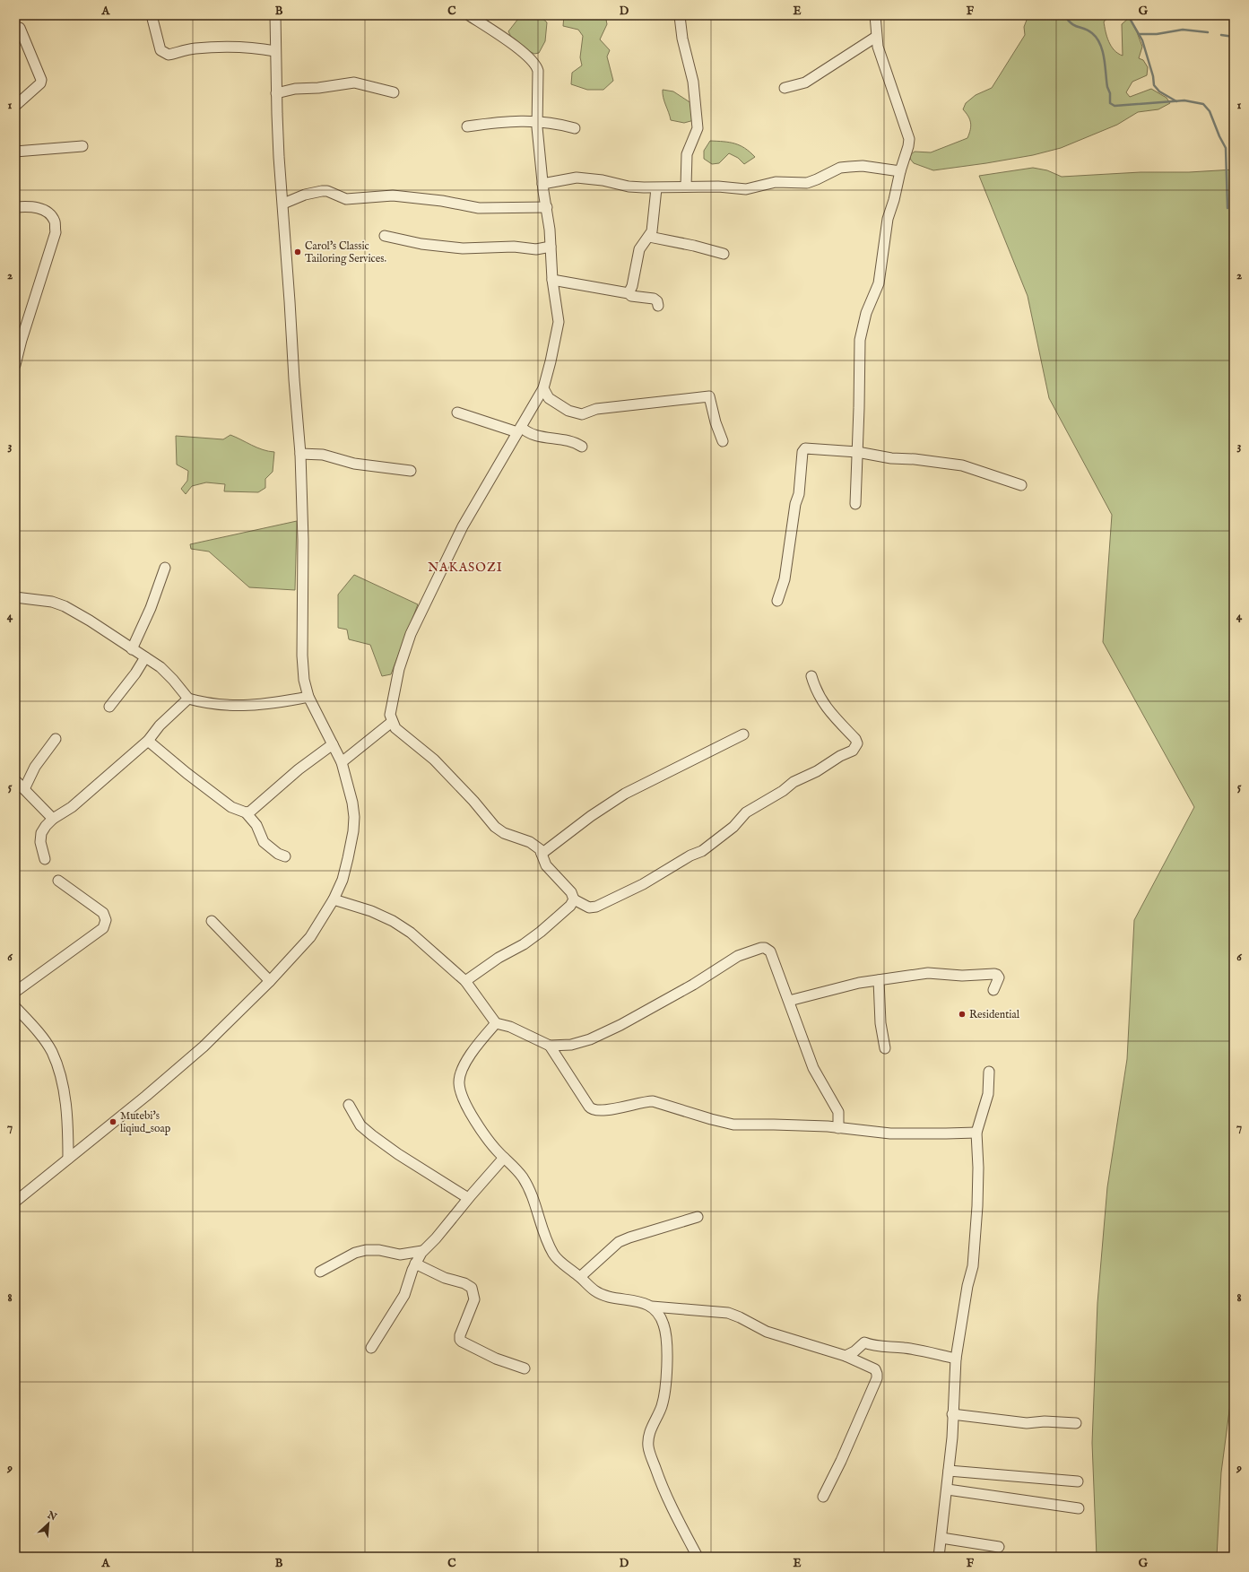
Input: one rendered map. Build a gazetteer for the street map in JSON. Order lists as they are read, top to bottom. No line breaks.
{"districts":["NAKASOZI"],"places":["Carol's Classic Tailoring Services.","Residential","Mutebi's liqiud_soap"],"north":"top right","grid":{"columns":["A","B","C","D","E","F","G"],"rows":["1","2","3","4","5","6","7","8","9"]}}
